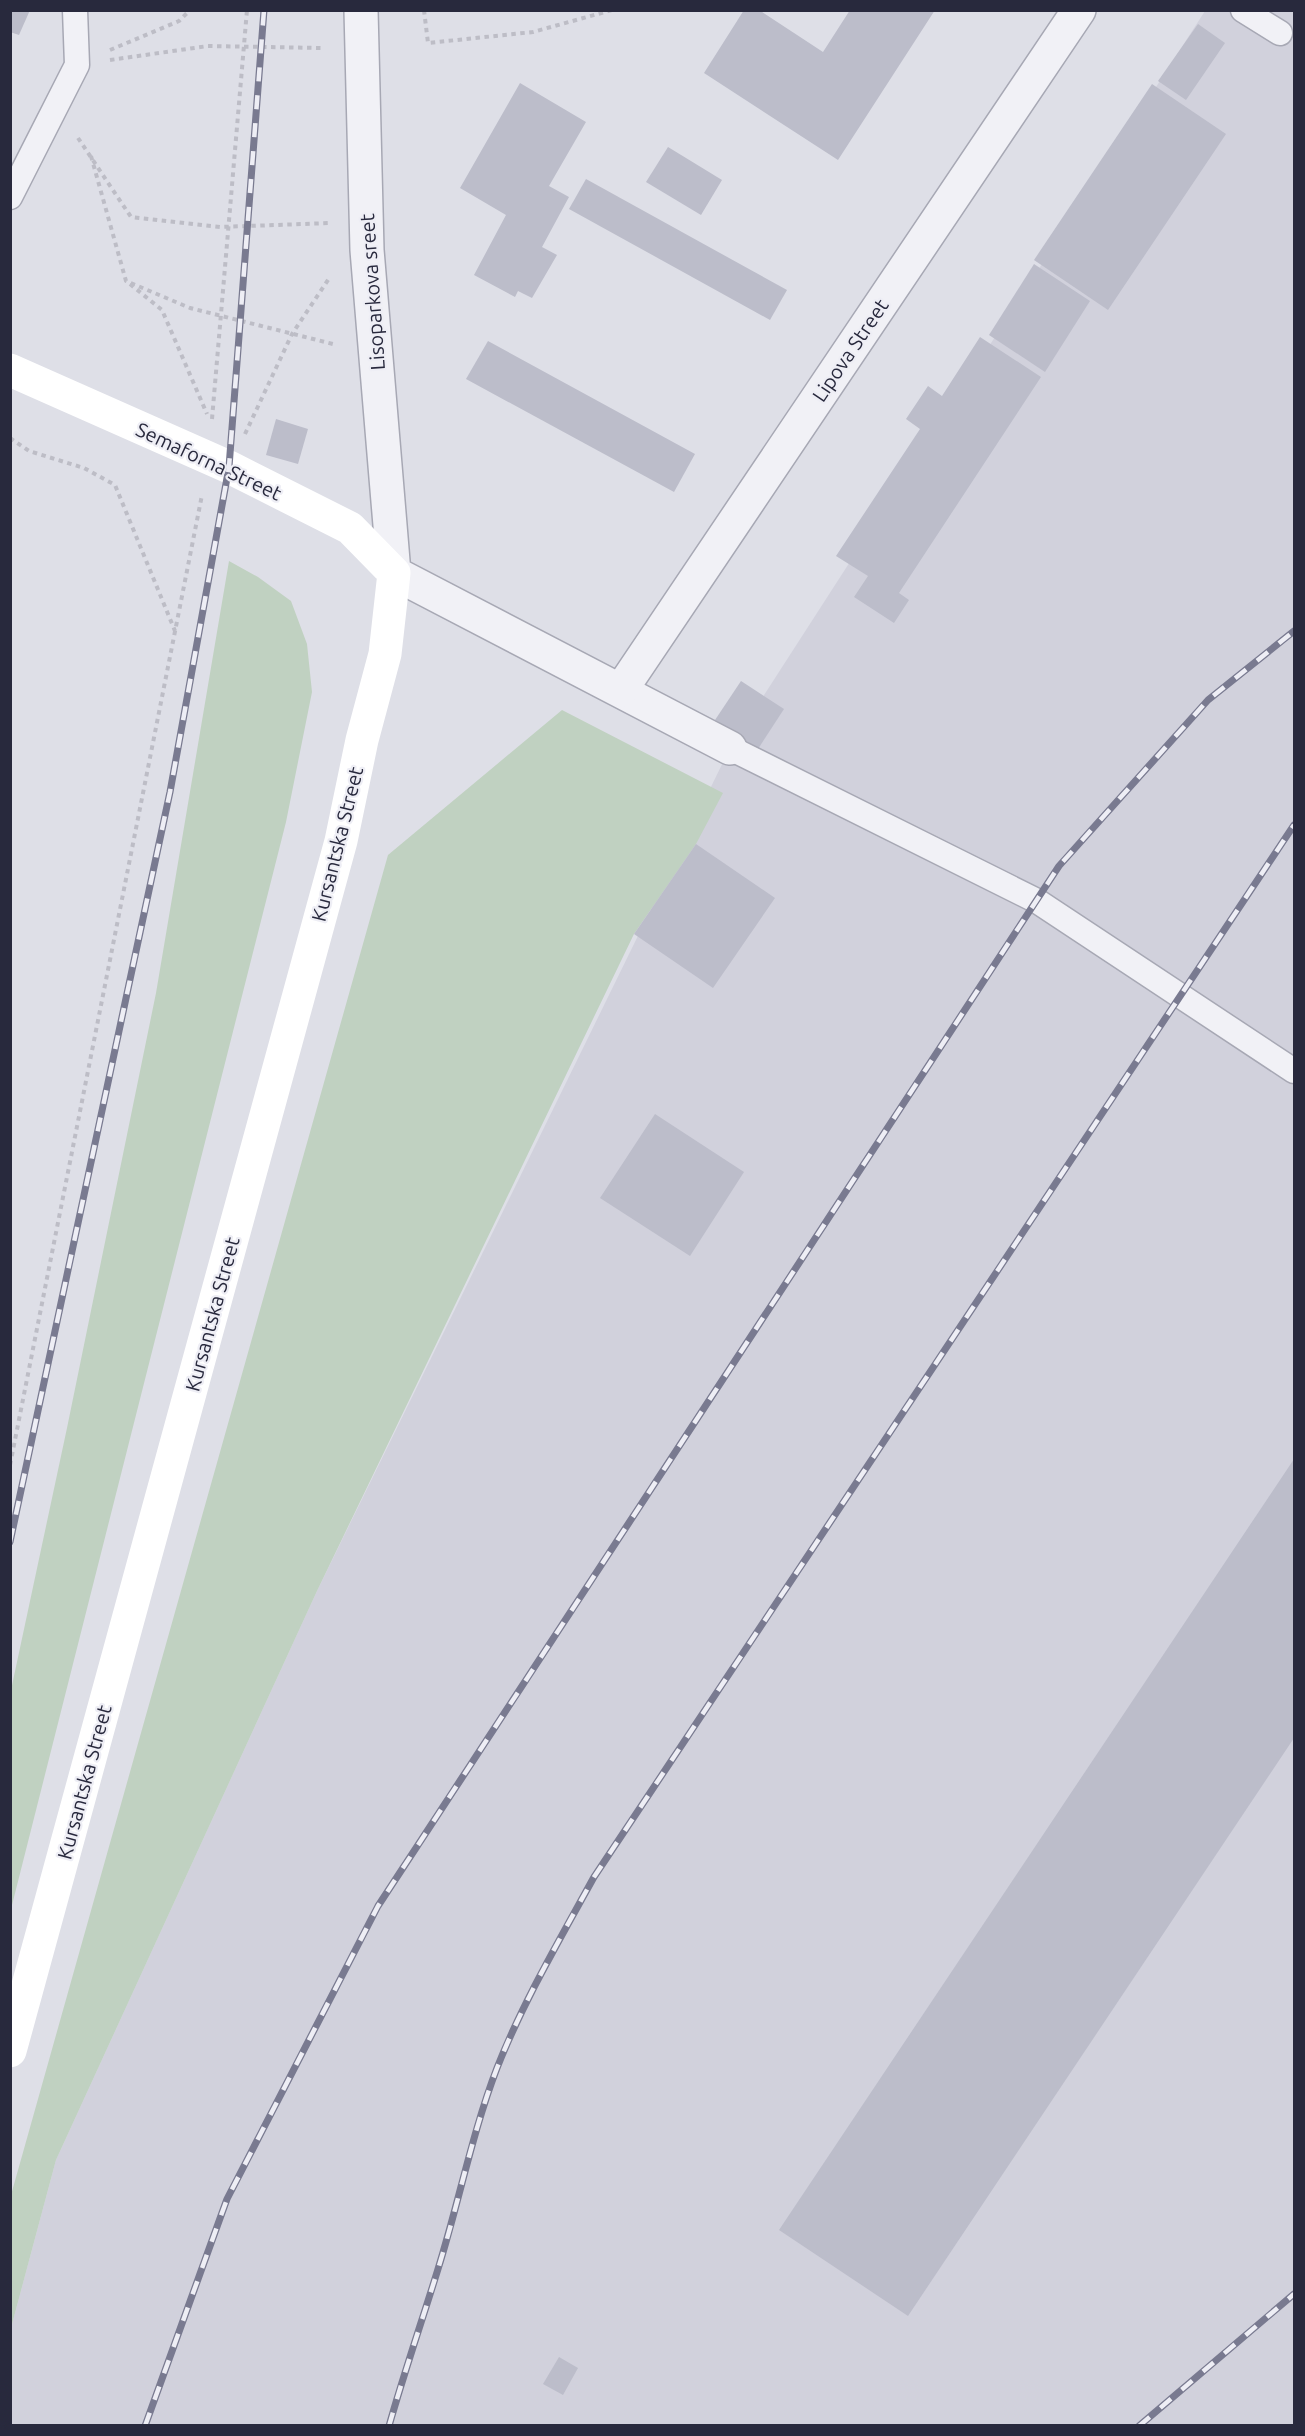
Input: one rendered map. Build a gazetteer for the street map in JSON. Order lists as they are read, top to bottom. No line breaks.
{"streets":{"street":["Lisoparkova sreet","Lipova Street","Semaforna Street","Kursantska Street"]},"crossings":[["Lisoparkova sreet","Semaforna Street"],["Lisoparkova sreet","Kursantska Street"],["Semaforna Street","Kursantska Street"]]}
